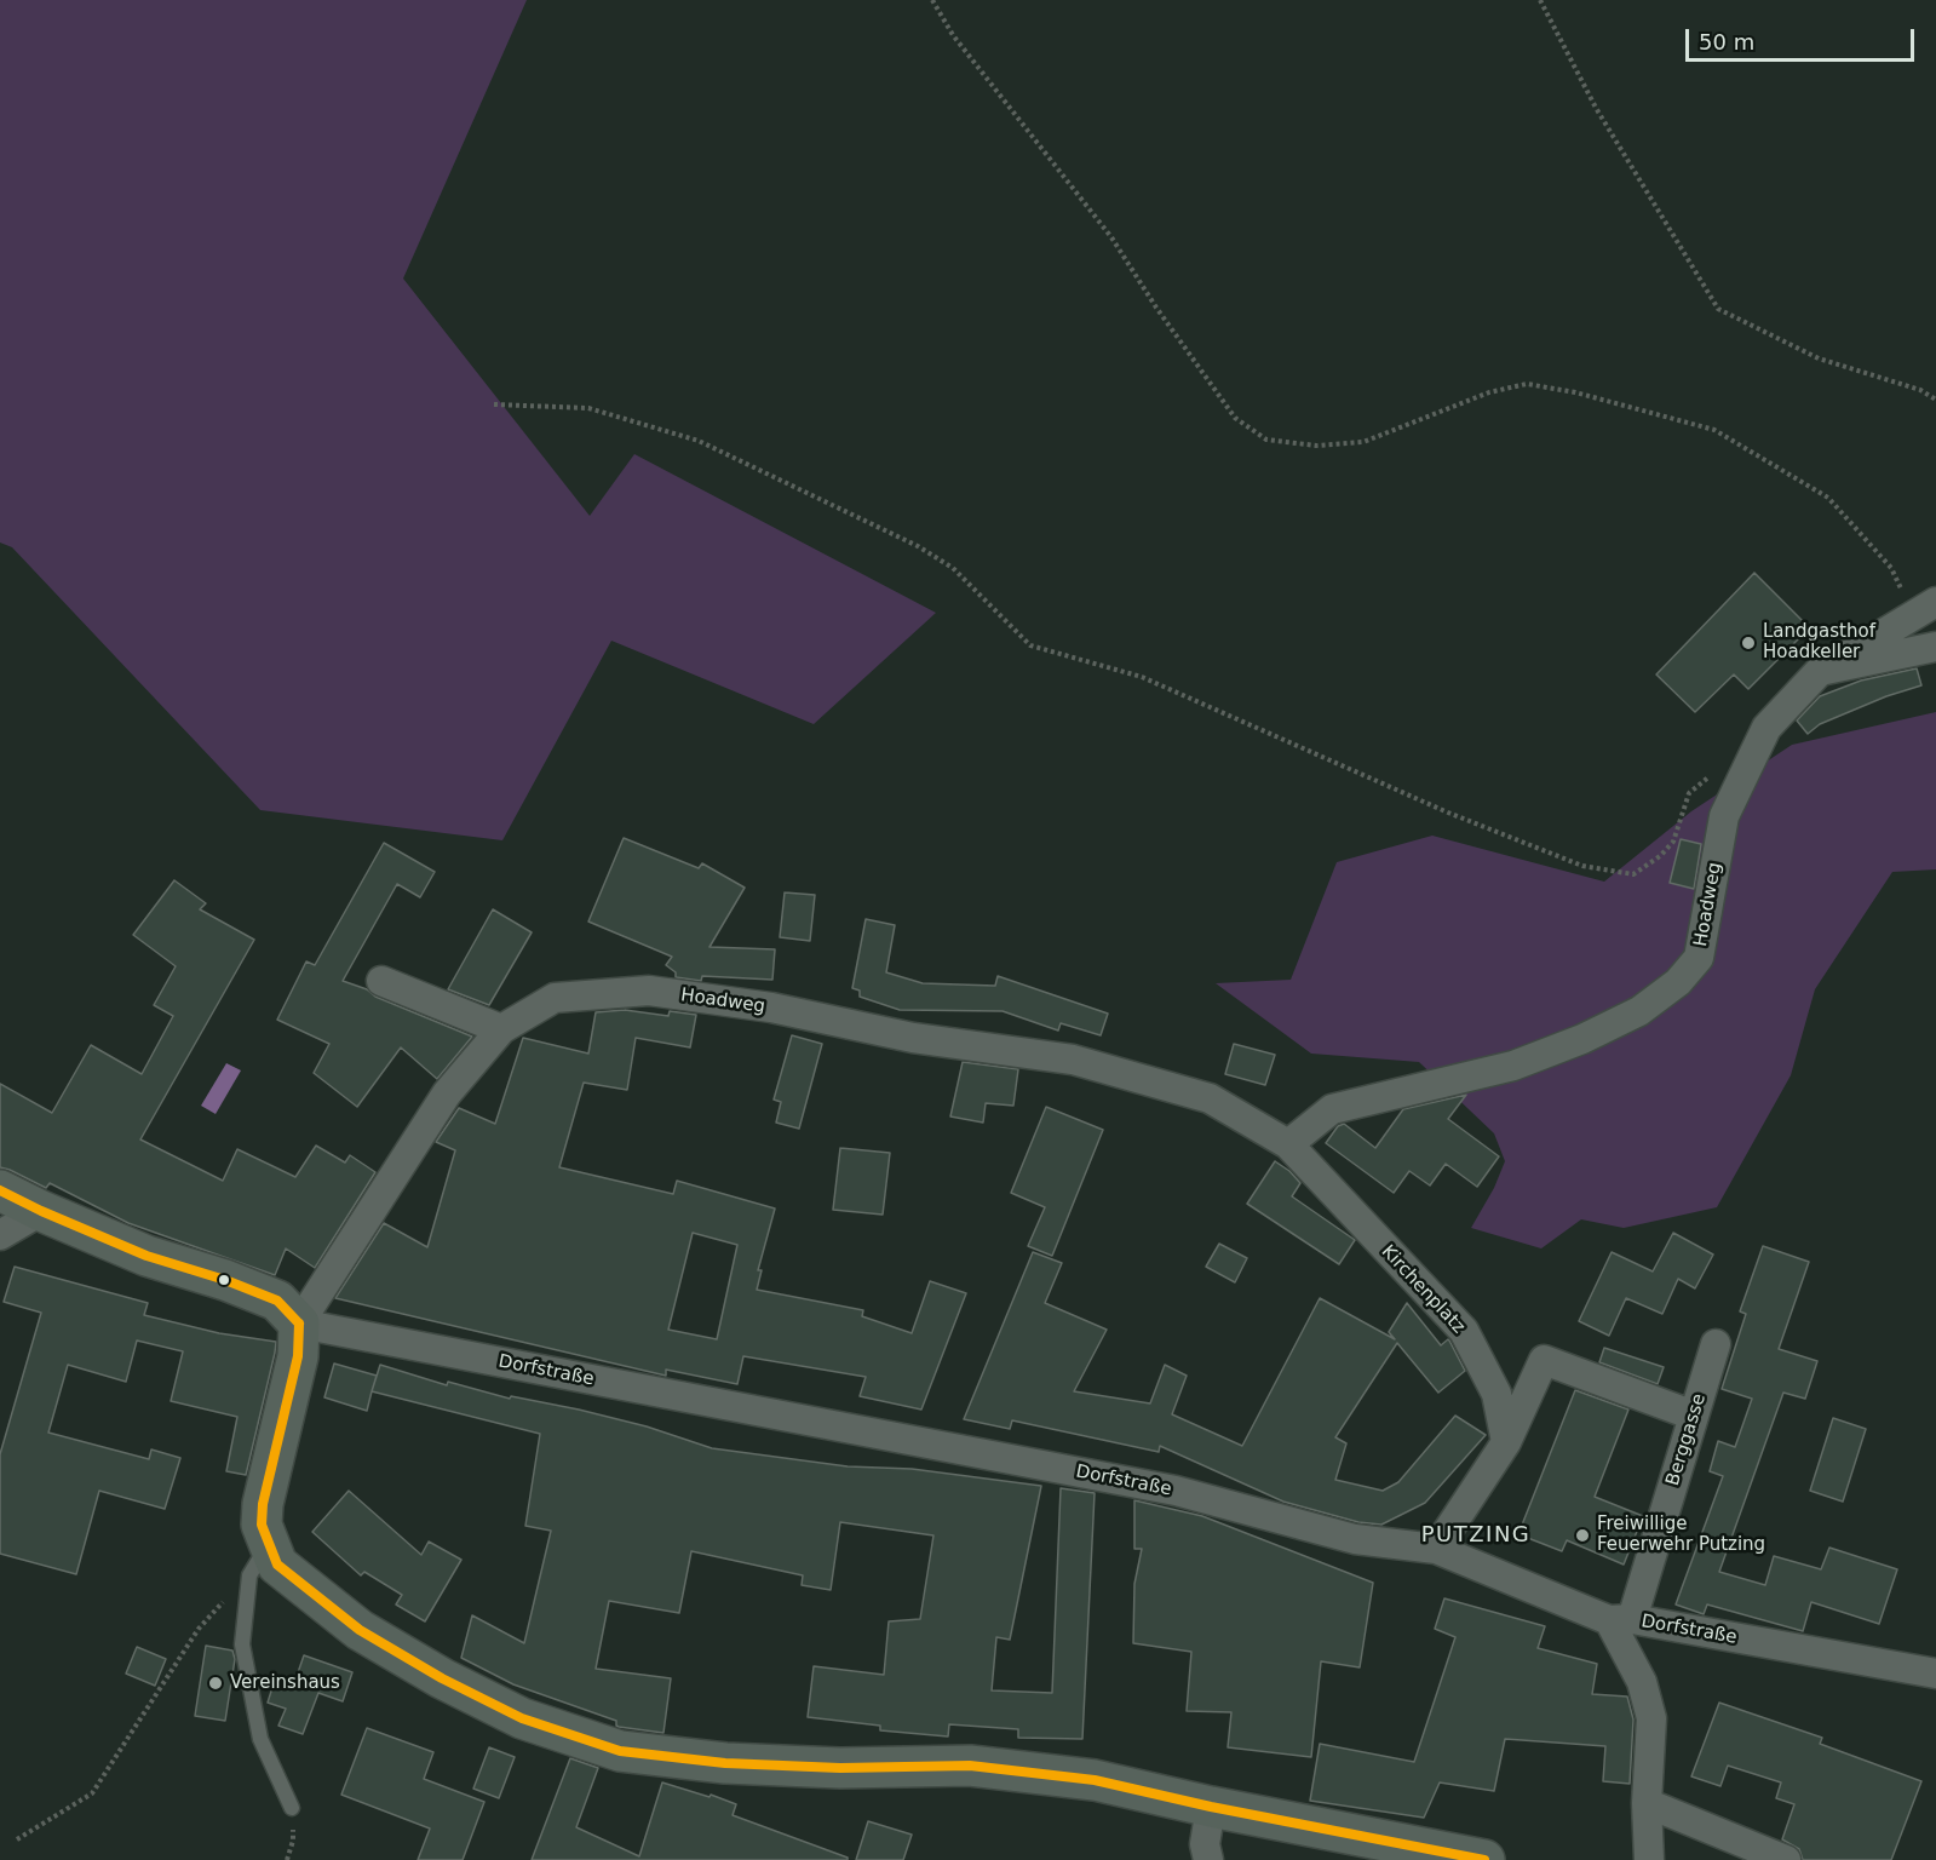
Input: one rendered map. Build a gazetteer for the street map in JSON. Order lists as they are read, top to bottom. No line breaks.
{"streets":{"street":["Hoadweg","Kirchenplatz","Dorfstraße","Berggasse"]},"crossings":[["Hoadweg","Kirchenplatz"],["Hoadweg","Dorfstraße"],["Dorfstraße","Berggasse"]],"districts":["PUTZING"],"places":["Landgasthof Hoadkeller","Freiwillige Feuerwehr Putzing","Vereinshaus"],"scale_bar":"50 m"}
